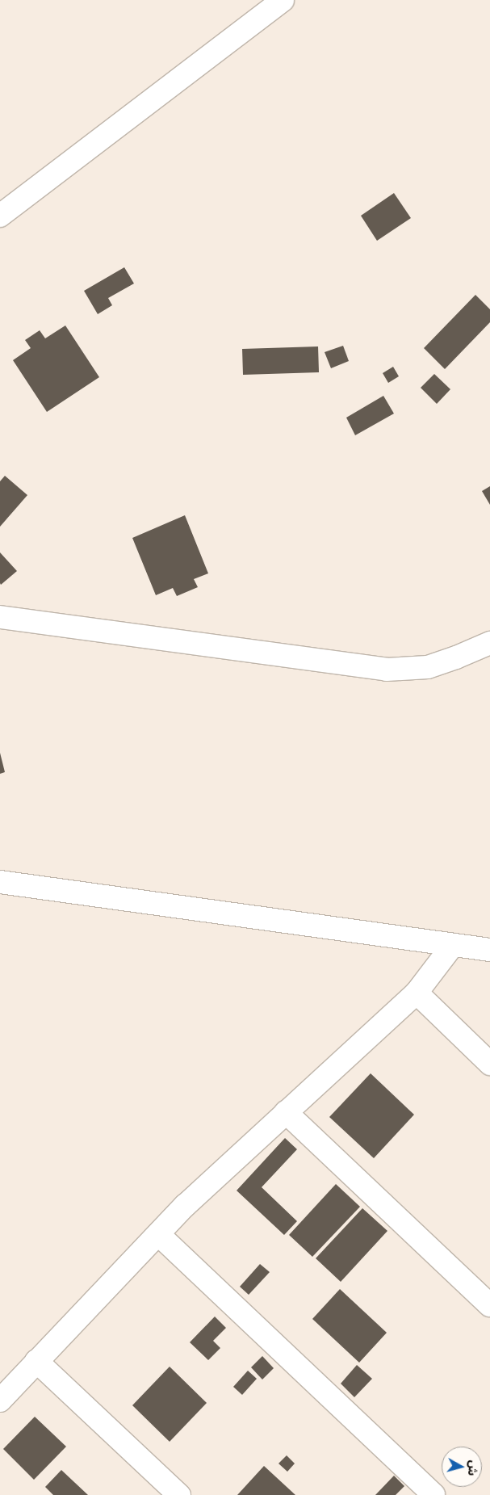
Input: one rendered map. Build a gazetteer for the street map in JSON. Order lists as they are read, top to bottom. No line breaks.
{"north":"right"}
